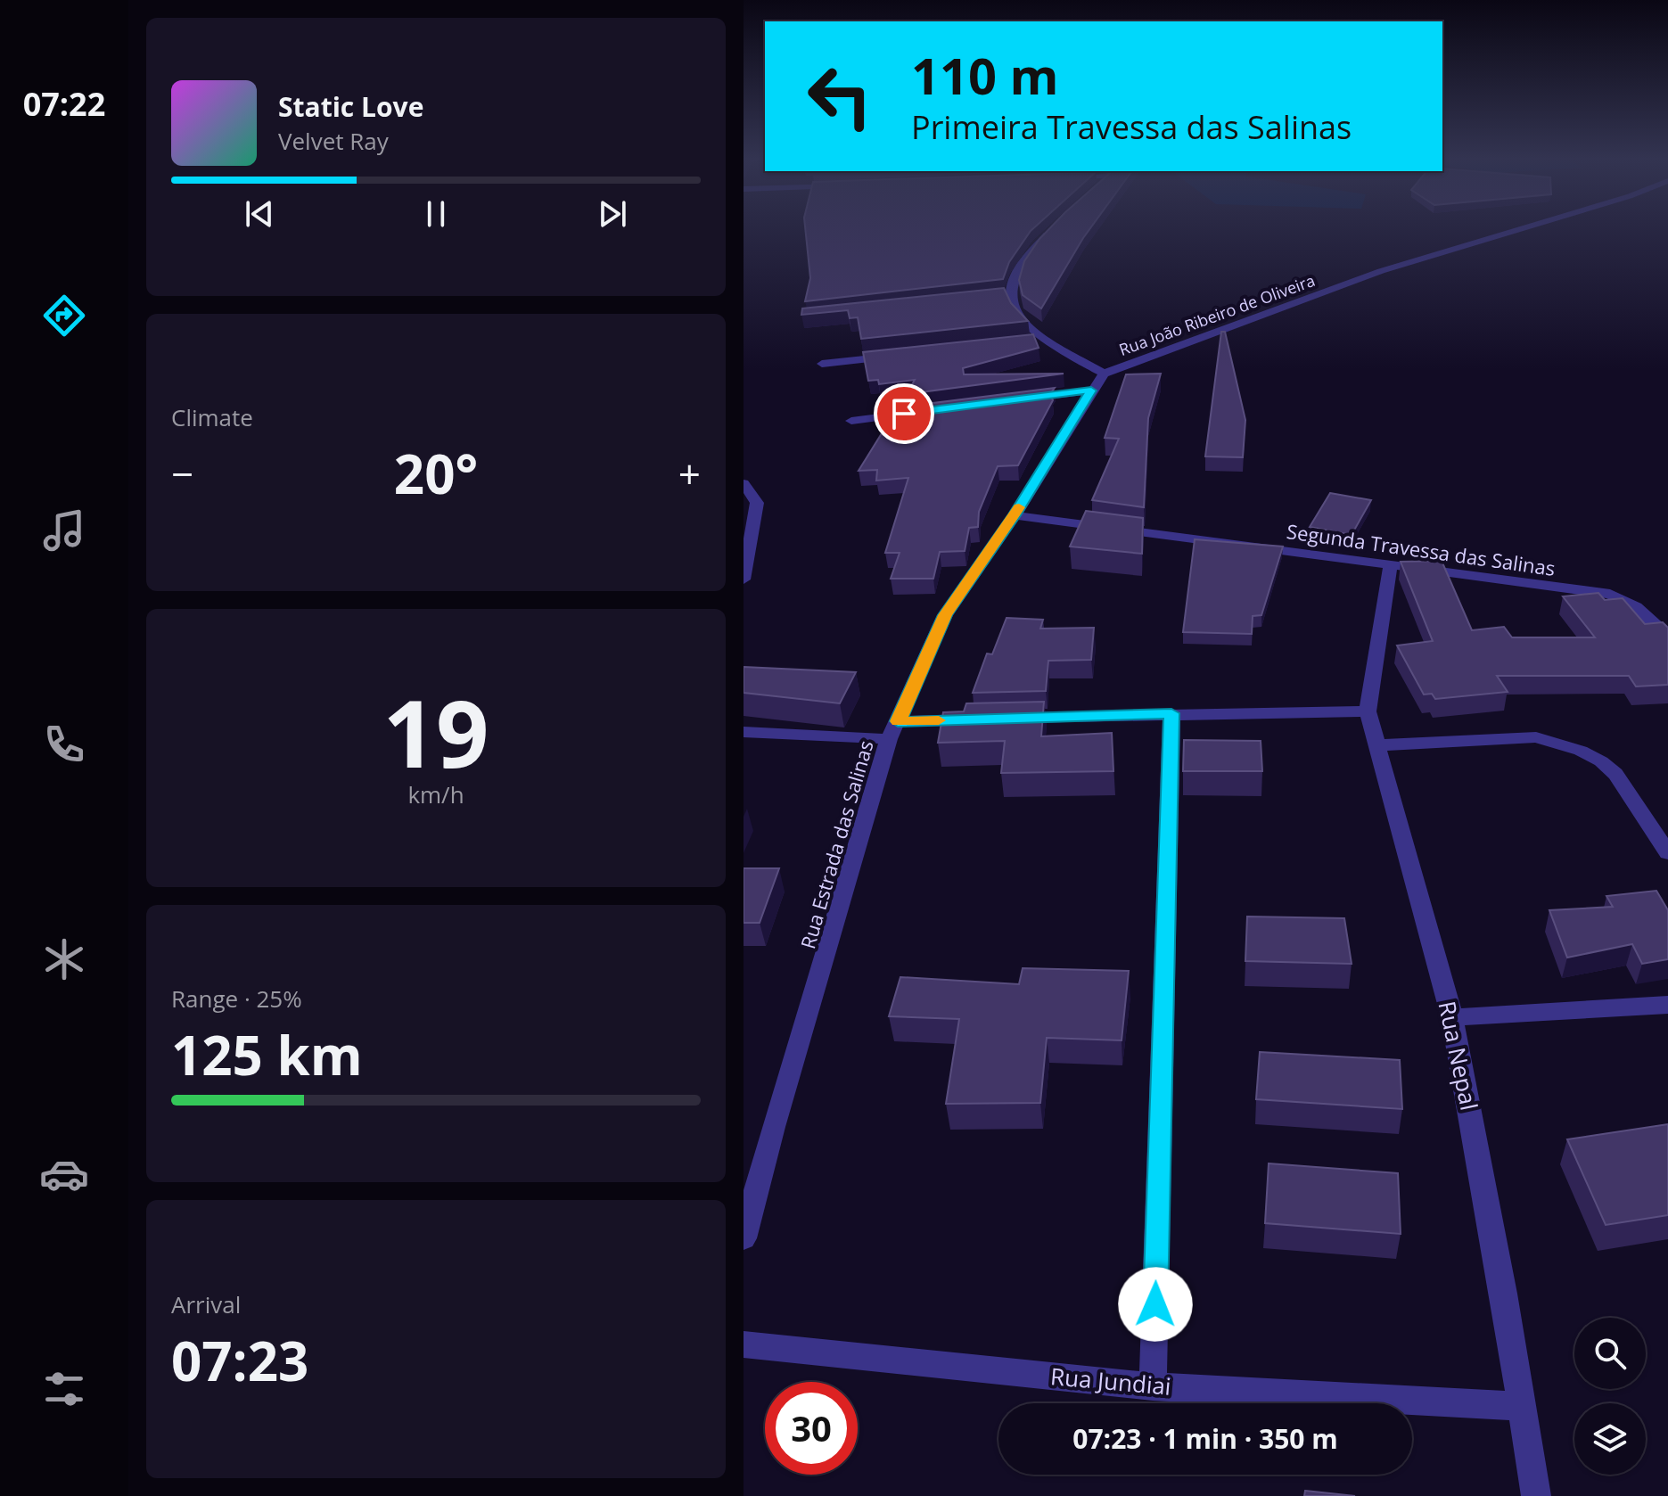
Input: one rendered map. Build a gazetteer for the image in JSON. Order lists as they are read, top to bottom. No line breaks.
{"streets":{"street":["Rua João Ribeiro de Oliveira","Segunda Travessa das Salinas","Rua Estrada das Salinas","Rua Nepal","Rua Jundiai"]},"crossings":[["Rua João Ribeiro de Oliveira","Rua Estrada das Salinas"],["Segunda Travessa das Salinas","Rua Estrada das Salinas"],["Rua Nepal","Rua Jundiai"]],"page":{"tabs":"07:22","turn":["110 m","Primeira Travessa das Salinas"],"song":["Static Love","Velvet Ray"],"tile":["Climate",["19","km/h"],["Range · 25%","125 km"],["Arrival","07:23"]],"heat":["−","20°","+"],"limit":"30","trip":"07:23 · 1 min · 350 m"}}
